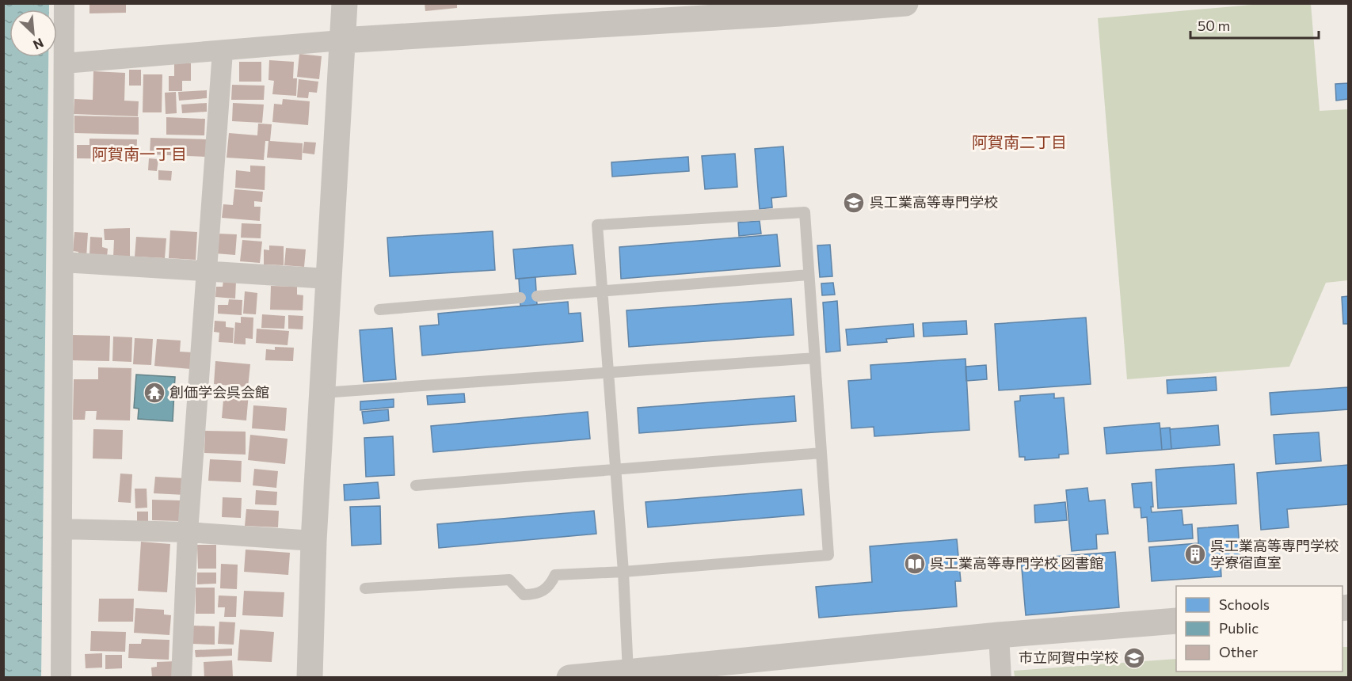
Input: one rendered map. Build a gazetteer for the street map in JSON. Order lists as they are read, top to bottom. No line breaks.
{"districts":["阿賀南二丁目","阿賀南一丁目"],"places":{"school or university":["呉工業高等専門学校","市立阿賀中学校"],"temple":["創価学会呉会館"],"building":["呉工業高等専門学校 学寮宿直室"],"library":["呉工業高等専門学校 図書館"]},"legend":["Schools","Public","Other"],"scale_bar":"50 m","north":"bottom right"}
